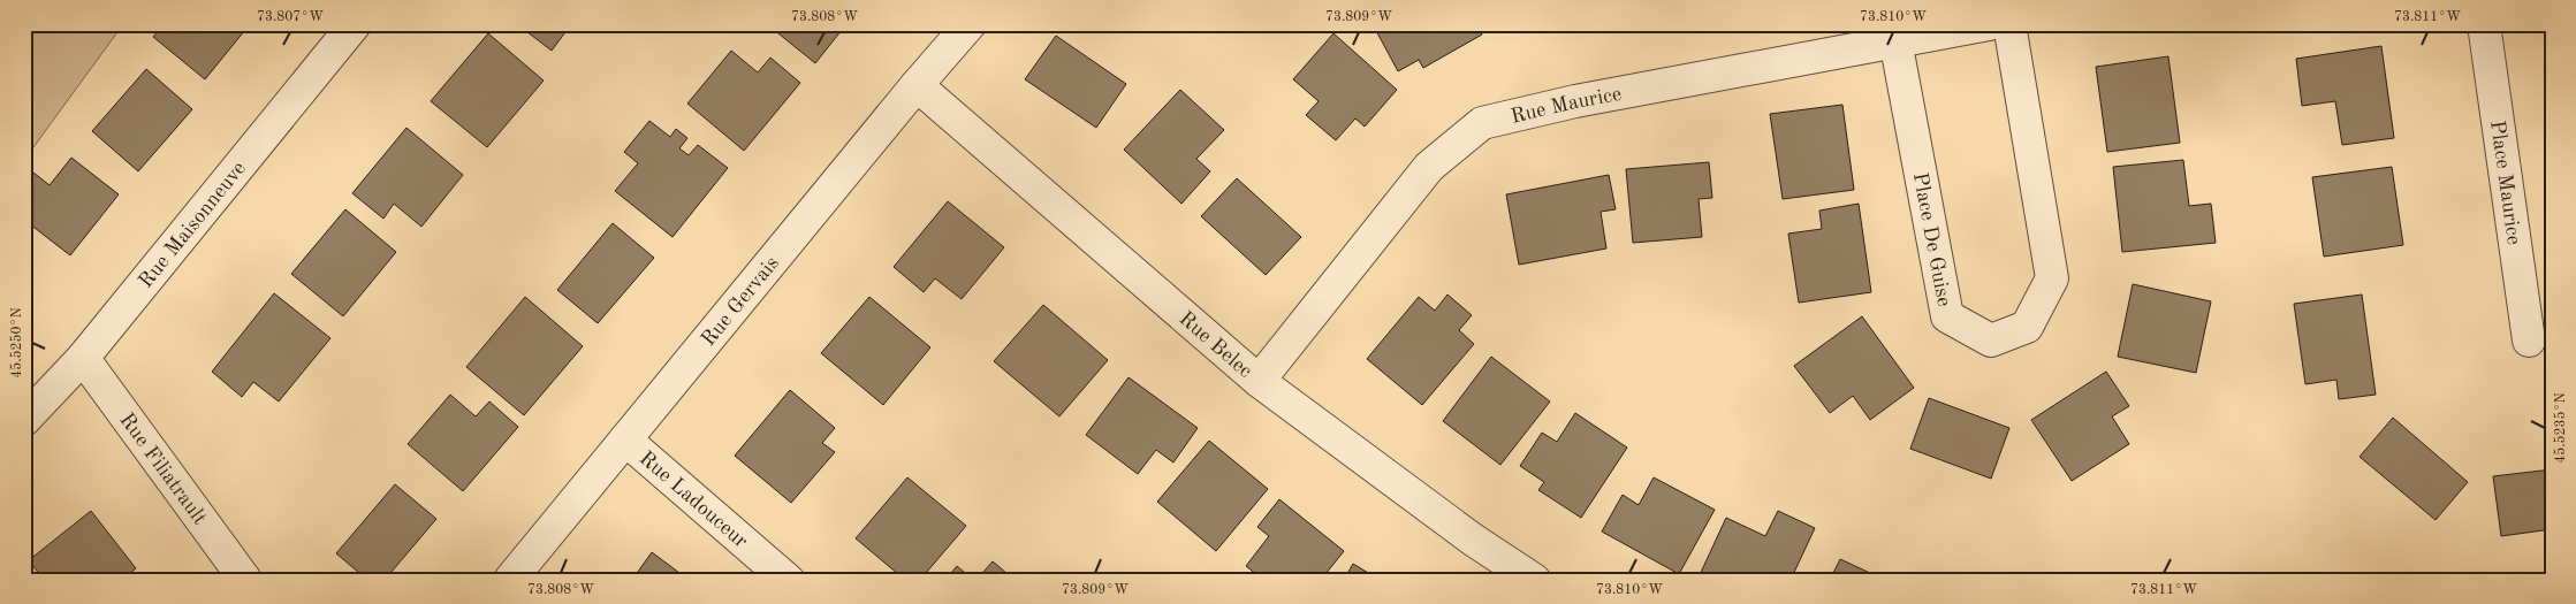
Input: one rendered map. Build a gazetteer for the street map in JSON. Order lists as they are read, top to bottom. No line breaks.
{"streets":{"street":["Rue Maurice","Place Maurice","Rue Maisonneuve","Place De Guise","Rue Gervais","Rue Belec","Rue Filiatrault","Rue Ladouceur"]},"crossings":[["Rue Maurice","Place De Guise"],["Rue Maurice","Rue Belec"],["Rue Maisonneuve","Rue Filiatrault"],["Rue Gervais","Rue Belec"],["Rue Gervais","Rue Ladouceur"]],"coordinates":["73.807°W","73.808°W","73.809°W","73.810°W","73.811°W","45.5250°N","45.5235°N"]}
